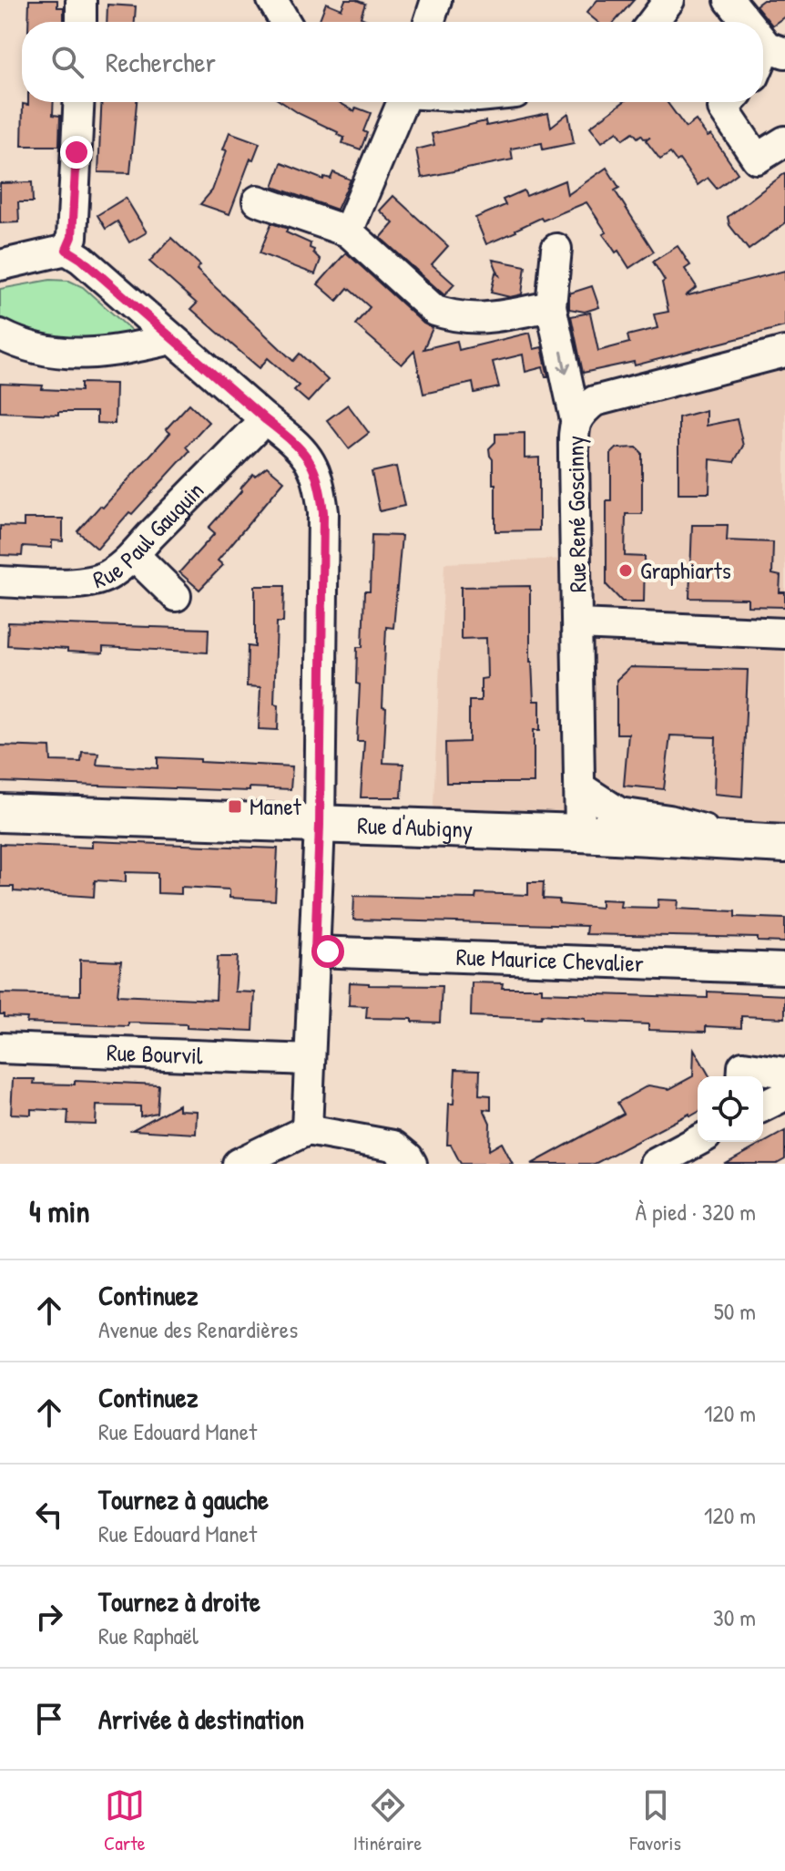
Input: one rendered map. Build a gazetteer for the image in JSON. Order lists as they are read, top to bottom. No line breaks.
{"streets":{"main road":["Rue d'Aubigny"],"street":["Rue René Goscinny","Rue Paul Gauguin","Rue Maurice Chevalier","Rue Bourvil"]},"crossings":[["Rue René Goscinny","Rue d'Aubigny"]],"places":{"other":["Graphiarts"],"transit":["Manet"]},"page":{"search":"Rechercher","heading":["4 min","À pied · 320 m"],"list":[["Continuez","Avenue des Renardières","50 m"],["Continuez","Rue Edouard Manet","120 m"],["Tournez à gauche","Rue Edouard Manet","120 m"],["Tournez à droite","Rue Raphaël","30 m"],"Arrivée à destination"],"nav":["Carte","Itinéraire","Favoris"]}}
